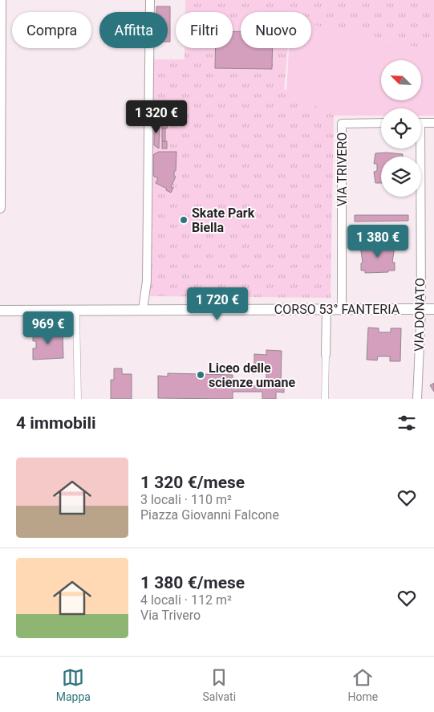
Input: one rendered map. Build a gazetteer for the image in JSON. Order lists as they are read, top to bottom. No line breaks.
{"streets":{"street":["VIA TRIVERO","CORSO 53° FANTERIA","VIA DONATO"]},"crossings":[["VIA TRIVERO","CORSO 53° FANTERIA"],["CORSO 53° FANTERIA","VIA DONATO"]],"places":["Skate Park Biella","Liceo delle scienze umane"],"north":"top left","page":{"chip":["Compra","Affitta","Filtri","Nuovo"],"price":["1 320 €","1 380 €","1 720 €","969 €"],"heading":"4 immobili","list":[{"name":"1 320 €/mese","note":"3 locali · 110 m² · Piazza Giovanni Falcone"},{"name":"1 380 €/mese","note":"4 locali · 112 m² · Via Trivero"}],"tabs":["Mappa","Salvati","Home"]}}
